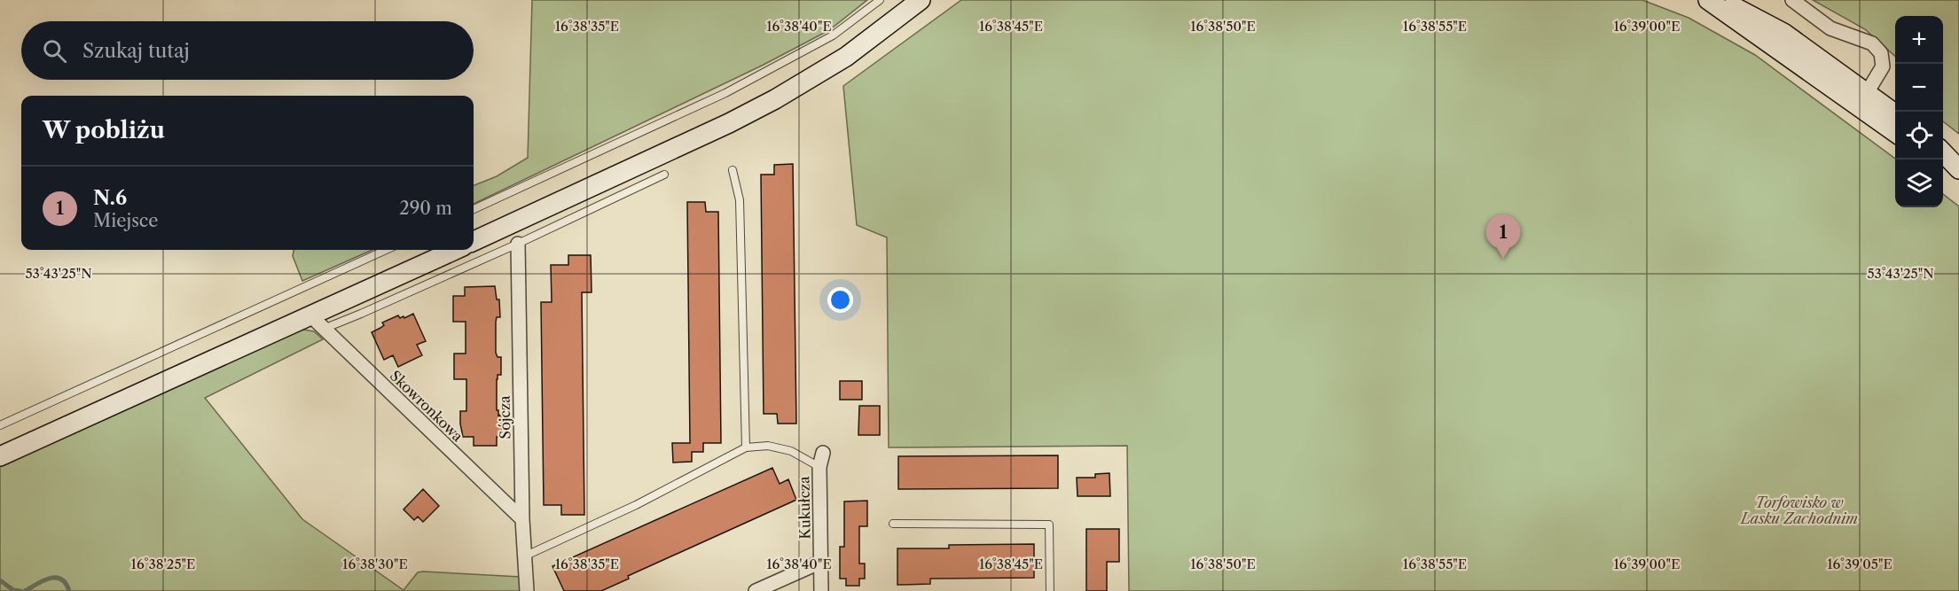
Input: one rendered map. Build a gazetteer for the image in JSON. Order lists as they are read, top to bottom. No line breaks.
{"streets":{"street":["Skowronkowa","Sójcza","Kukułcza"]},"crossings":[["Skowronkowa","Sójcza"]],"parks":["Torfowisko w Lasku Zachodnim"],"page":{"map_buttons":["+","−"],"search":"Szukaj tutaj","heading":"W pobliżu","list":[{"mark":"1","name":"N.6","note":"Miejsce","value":"290 m"}],"pins":"1"},"coordinates":["16°38'35\"E","16°38'40\"E","16°38'45\"E","16°38'50\"E","16°38'55\"E","16°39'00\"E","53°43'25\"N","16°38'25\"E","16°38'30\"E","16°39'05\"E"]}
